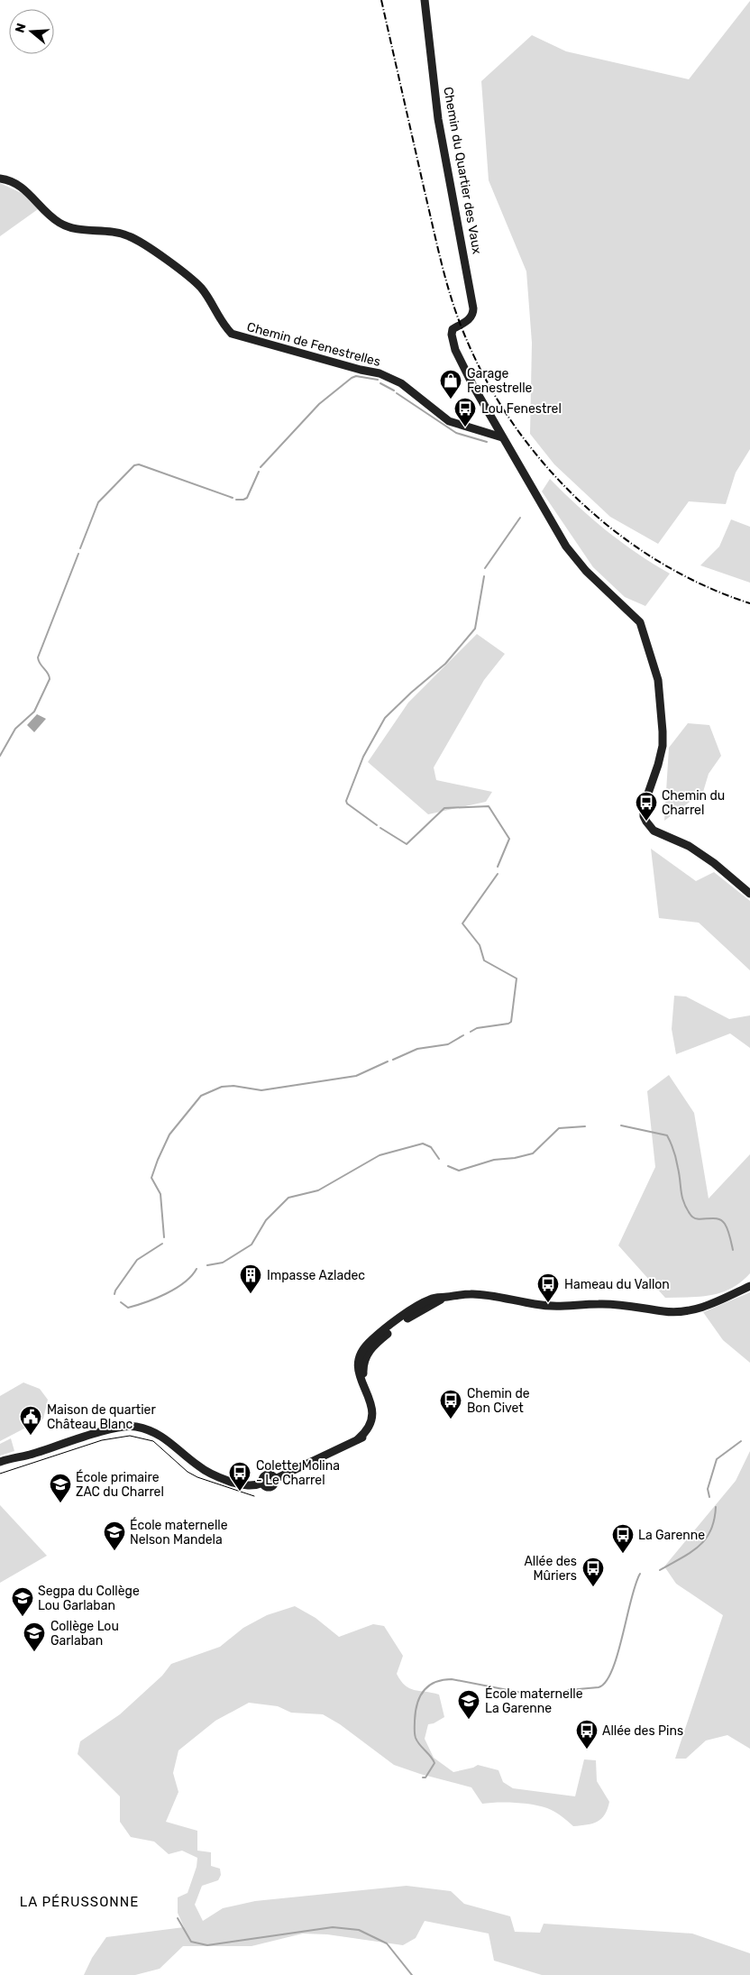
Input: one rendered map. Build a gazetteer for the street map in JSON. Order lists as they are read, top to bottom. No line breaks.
{"streets":{"street":["Chemin du Quartier des Vaux","Chemin de Fenestrelles"]},"crossings":[["Chemin du Quartier des Vaux","Chemin de Fenestrelles"]],"districts":["LA PÉRUSSONNE"],"places":{"shop":["Garage Fenestrelle"],"bus stop":["Lou Fenestrel","Chemin du Charrel","Hameau du Vallon","Chemin de Bon Civet","Colette Molina - Le Charrel","La Garenne","Allée des Mûriers","Allée des Pins"],"building":["Impasse Azladec"],"public building":["Maison de quartier Château Blanc"],"school or university":["École primaire ZAC du Charrel","École maternelle Nelson Mandela","Segpa du Collège Lou Garlaban","Collège Lou Garlaban","École maternelle La Garenne"]},"north":"left"}
